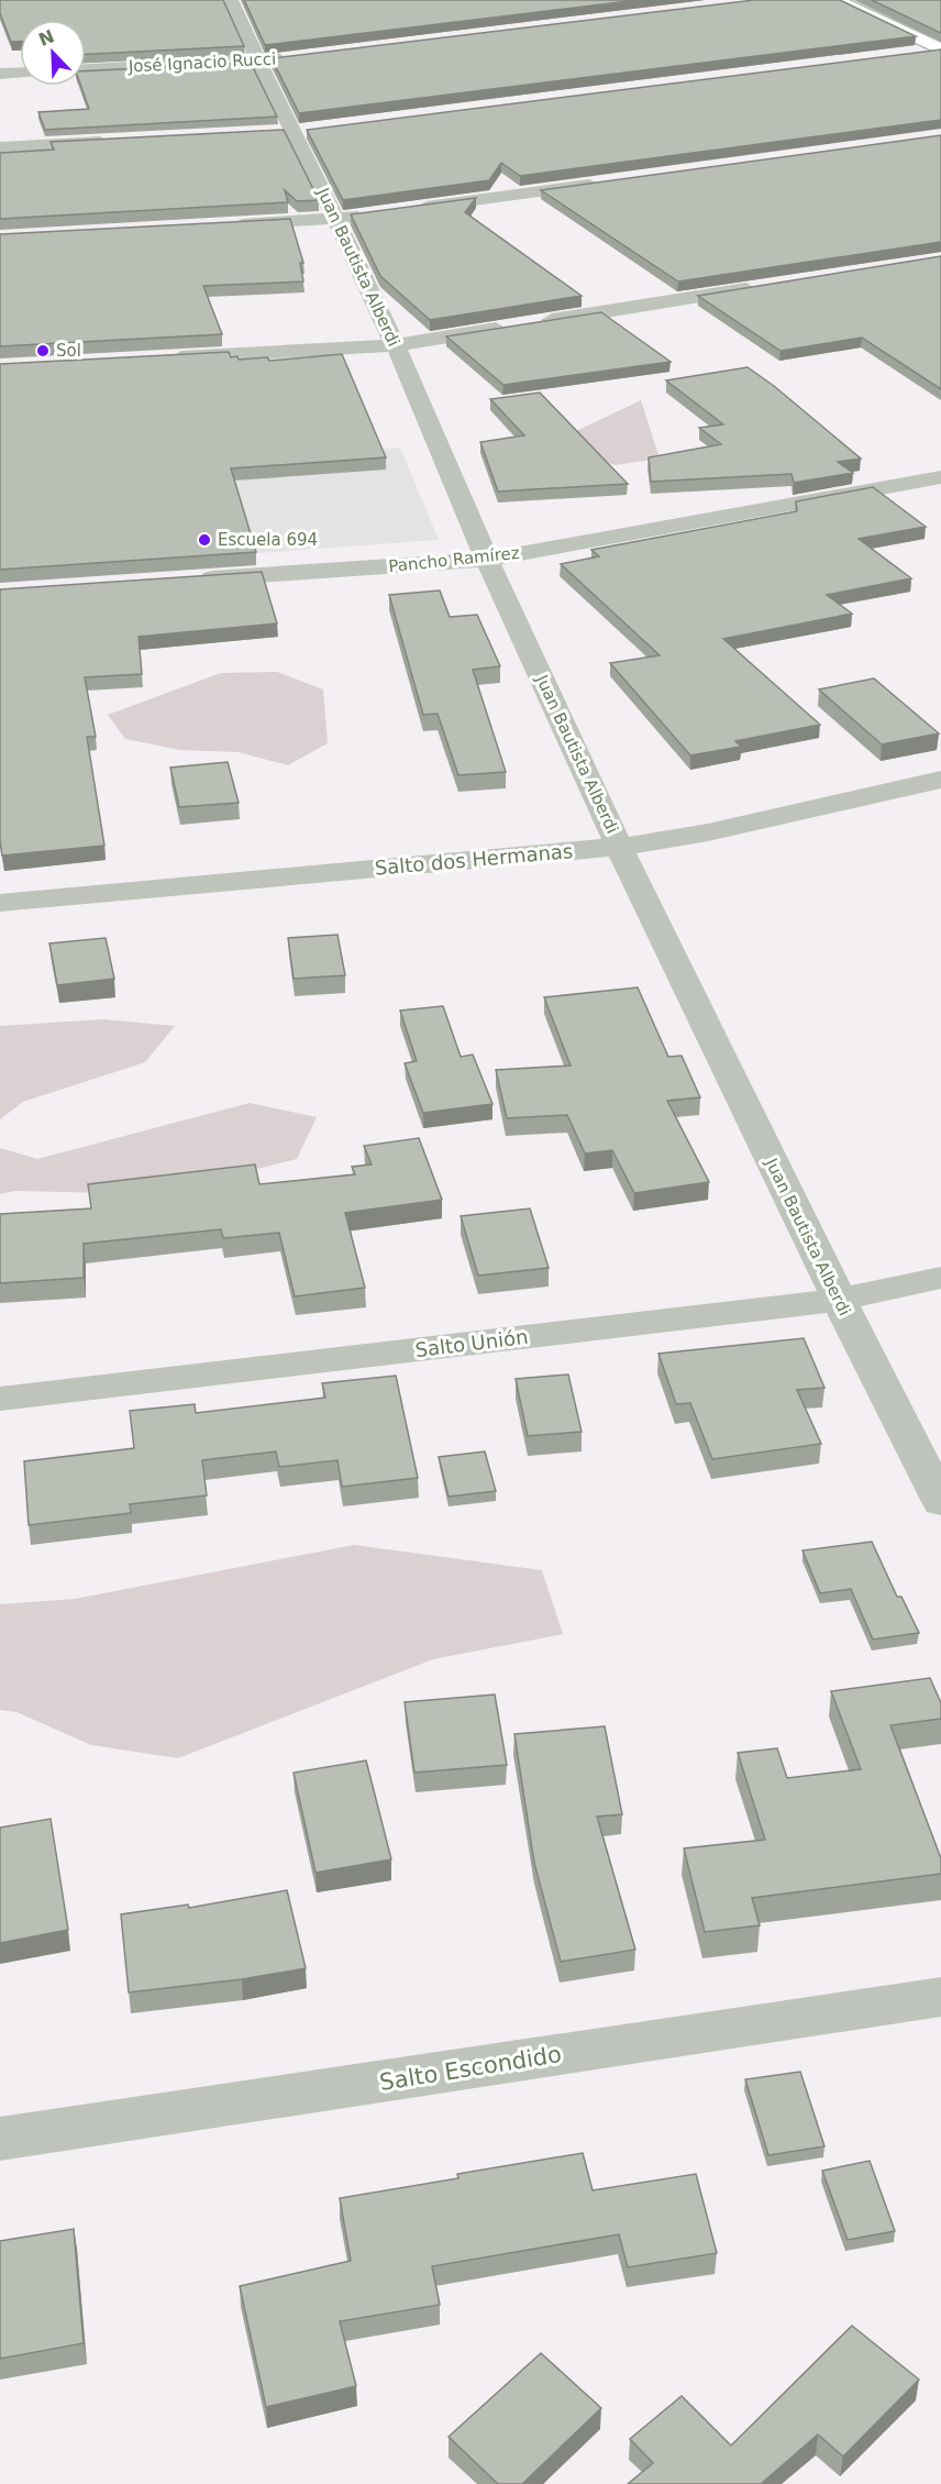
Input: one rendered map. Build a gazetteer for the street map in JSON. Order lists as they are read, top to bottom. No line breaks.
{"streets":{"street":["José Ignacio Rucci","Juan Bautista Alberdi","Pancho Ramírez","Salto dos Hermanas","Salto Unión","Salto Escondido"]},"crossings":[["José Ignacio Rucci","Juan Bautista Alberdi"],["Juan Bautista Alberdi","Pancho Ramírez"],["Juan Bautista Alberdi","Salto dos Hermanas"],["Juan Bautista Alberdi","Salto Unión"]],"places":["Sol","Escuela 694"],"north":"top left"}
